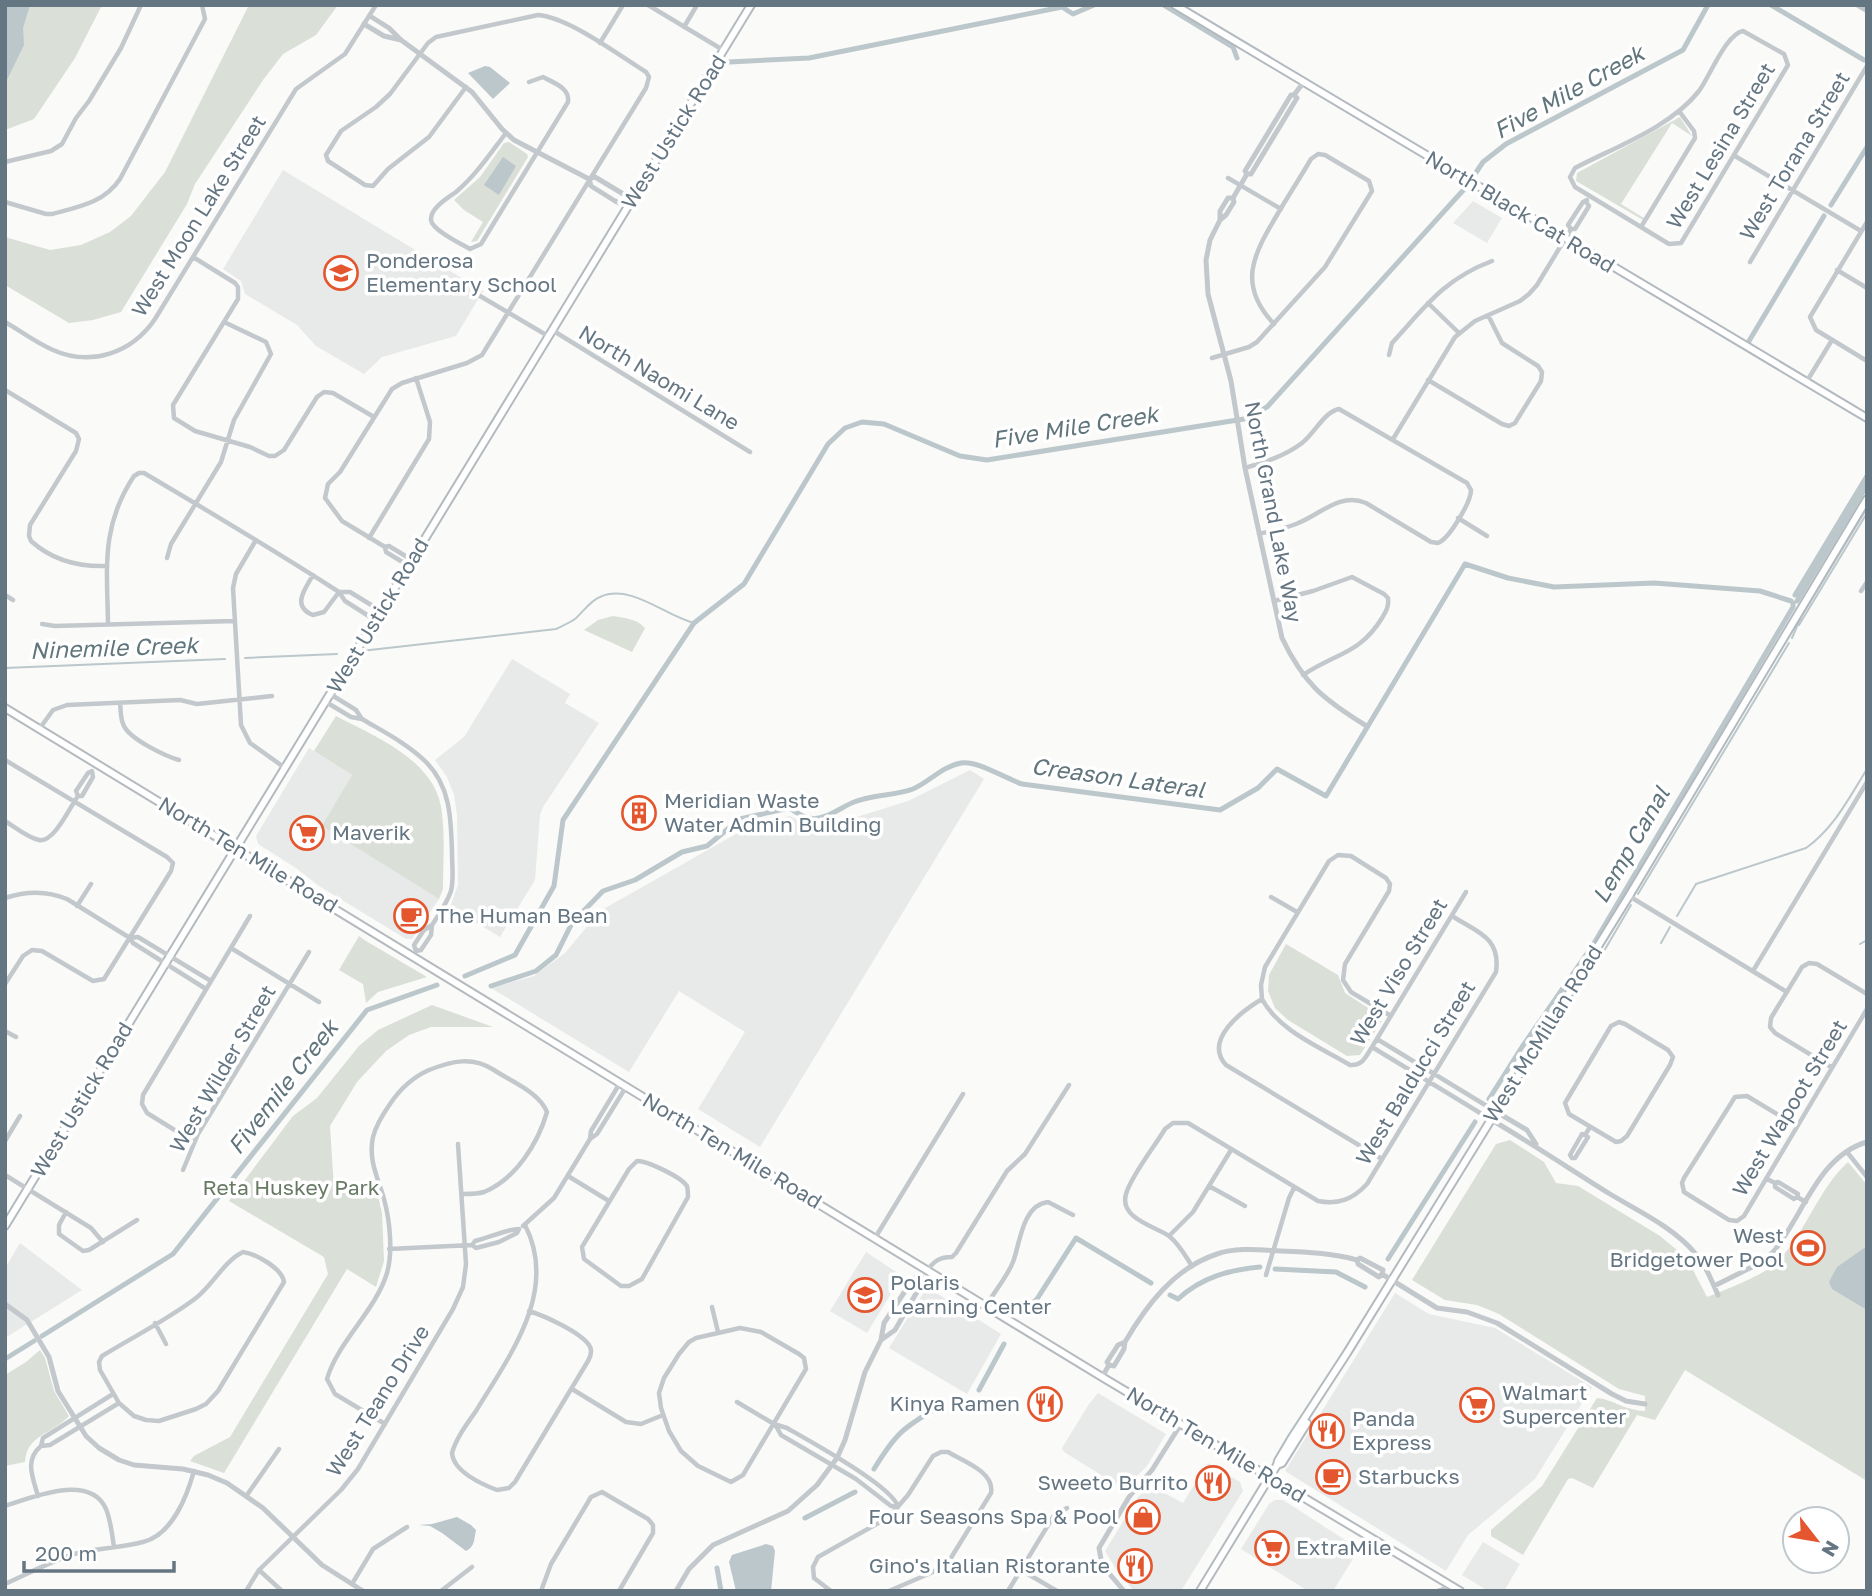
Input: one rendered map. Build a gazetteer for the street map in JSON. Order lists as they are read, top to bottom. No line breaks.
{"streets":{"main road":["West Ustick Road","North Black Cat Road","North Ten Mile Road","West McMillan Road"],"street":["West Lesina Street","West Torana Street","West Moon Lake Street","North Naomi Lane","North Grand Lake Way","West Viso Street","West Wilder Street","West Balducci Street","West Wapoot Street","West Teano Drive"]},"crossings":[["West Ustick Road","North Naomi Lane"],["West Ustick Road","North Ten Mile Road"],["North Black Cat Road","North Grand Lake Way"],["North Ten Mile Road","West McMillan Road"],["West Viso Street","West Balducci Street"]],"water":["Five Mile Creek","Ninemile Creek","Creason Lateral","Lemp Canal","Fivemile Creek"],"parks":["Reta Huskey Park"],"places":{"school or university":["Ponderosa Elementary School","Polaris Learning Center"],"building":["Meridian Waste Water Admin Building"],"supermarket":["Maverik","Walmart Supercenter","ExtraMile"],"cafe":["The Human Bean","Starbucks"],"sports":["West Bridgetower Pool"],"restaurant":["Kinya Ramen","Panda Express","Sweeto Burrito","Gino's Italian Ristorante"],"shop":["Four Seasons Spa & Pool"]},"scale_bar":"200 m","north":"bottom right"}
